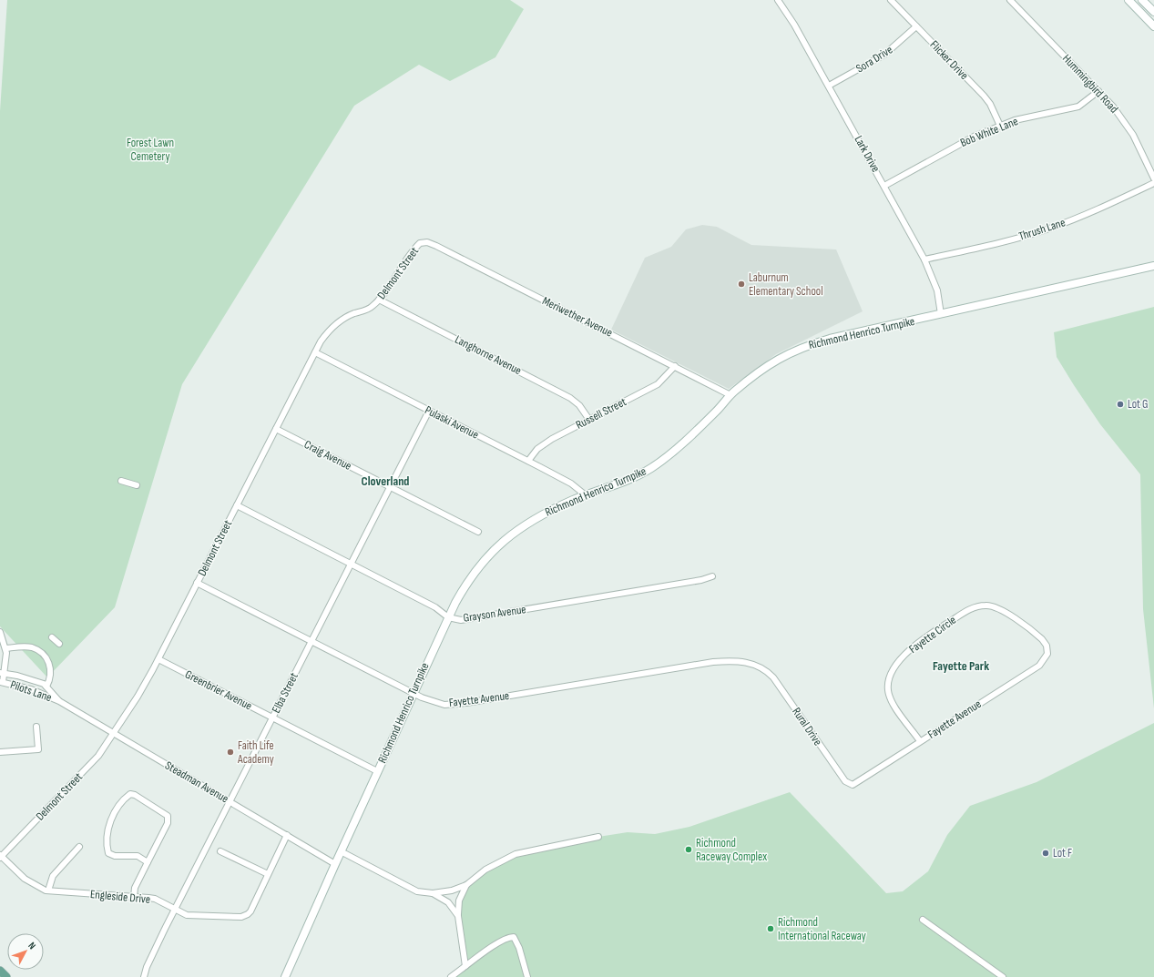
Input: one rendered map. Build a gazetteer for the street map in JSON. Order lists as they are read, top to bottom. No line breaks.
{"streets":{"main road":["Richmond Henrico Turnpike"],"street":["Sora Drive","Flicker Drive","Hummingbird Road","Bob White Lane","Lark Drive","Thrush Lane","Delmont Street","Meriwether Avenue","Langhorne Avenue","Russell Street","Pulaski Avenue","Craig Avenue","Grayson Avenue","Fayette Circle","Greenbrier Avenue","Pilots Lane","Elba Street","Fayette Avenue","Rural Drive","Steadman Avenue","Engleside Drive"]},"crossings":[["Sora Drive","Flicker Drive"],["Sora Drive","Lark Drive"],["Flicker Drive","Bob White Lane"],["Hummingbird Road","Bob White Lane"],["Bob White Lane","Lark Drive"],["Lark Drive","Thrush Lane"],["Lark Drive","Richmond Henrico Turnpike"],["Delmont Street","Meriwether Avenue"],["Delmont Street","Langhorne Avenue"],["Delmont Street","Pulaski Avenue"],["Delmont Street","Craig Avenue"],["Delmont Street","Grayson Avenue"],["Delmont Street","Greenbrier Avenue"],["Delmont Street","Fayette Avenue"],["Delmont Street","Steadman Avenue"],["Delmont Street","Engleside Drive"],["Meriwether Avenue","Richmond Henrico Turnpike"],["Meriwether Avenue","Russell Street"],["Richmond Henrico Turnpike","Pulaski Avenue"],["Richmond Henrico Turnpike","Grayson Avenue"],["Richmond Henrico Turnpike","Greenbrier Avenue"],["Richmond Henrico Turnpike","Fayette Avenue"],["Richmond Henrico Turnpike","Steadman Avenue"],["Langhorne Avenue","Russell Street"],["Russell Street","Pulaski Avenue"],["Pulaski Avenue","Elba Street"],["Craig Avenue","Elba Street"],["Grayson Avenue","Elba Street"],["Fayette Circle","Fayette Avenue"],["Greenbrier Avenue","Elba Street"],["Pilots Lane","Steadman Avenue"],["Elba Street","Fayette Avenue"],["Elba Street","Steadman Avenue"],["Elba Street","Engleside Drive"],["Fayette Avenue","Rural Drive"],["Steadman Avenue","Engleside Drive"]],"districts":["Cloverland","Fayette Park"],"parks":["Forest Lawn Cemetery"],"places":["Laburnum Elementary School","Lot G","Faith Life Academy","Richmond Raceway Complex","Lot F","Richmond International Raceway"],"north":"top right"}
